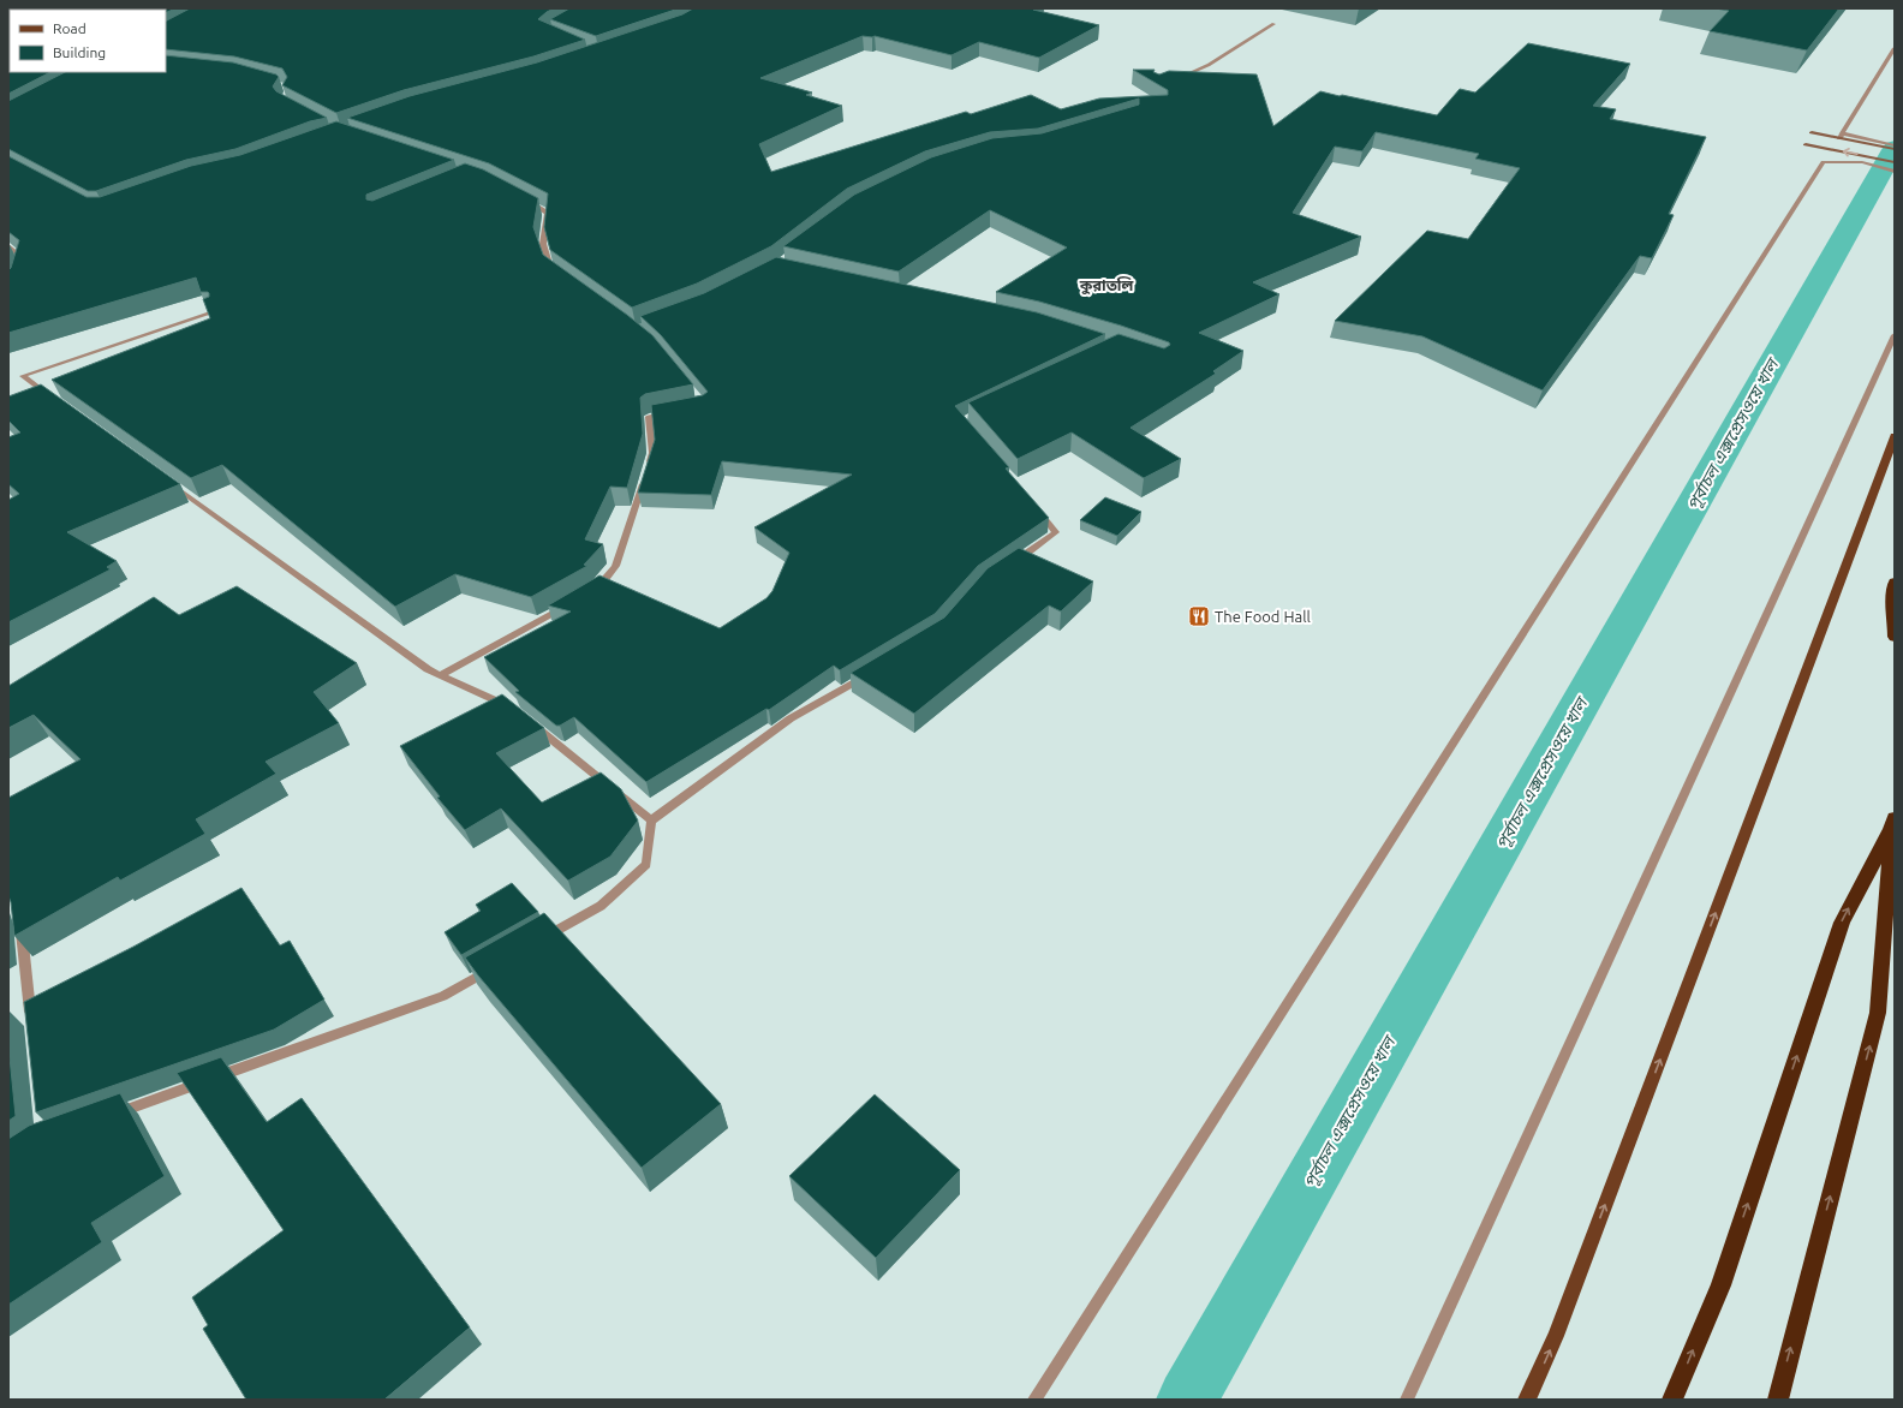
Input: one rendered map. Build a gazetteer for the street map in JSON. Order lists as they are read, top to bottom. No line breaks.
{"districts":["কুরাতলি"],"water":["পূর্বাচল এক্সপ্রেসওয়ে খাল"],"places":{"restaurant":["The Food Hall"]},"legend":["Road","Building"]}
